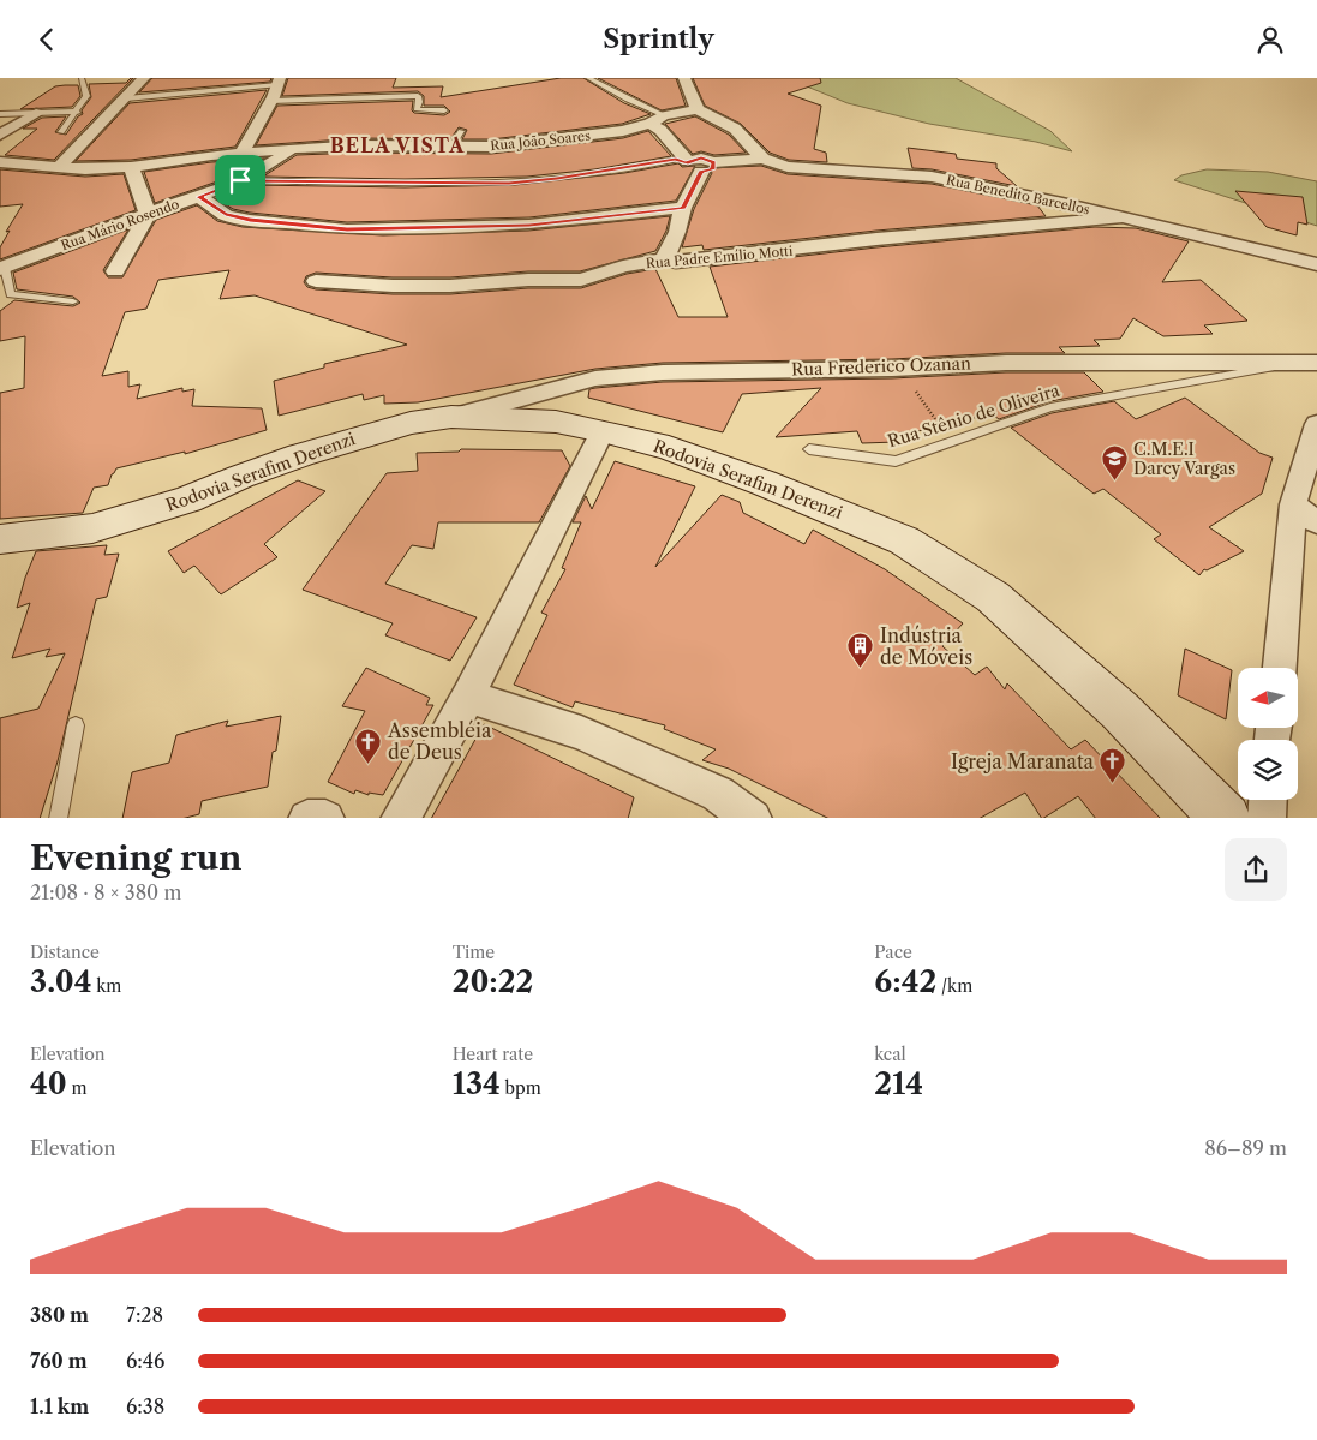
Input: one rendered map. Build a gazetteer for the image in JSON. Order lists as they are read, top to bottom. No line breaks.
{"streets":{"main road":["Rodovia Serafim Derenzi"],"street":["Rua João Soares","Rua Benedito Barcellos","Rua Mário Rosendo","Rua Padre Emílio Motti","Rua Frederico Ozanan"],"lane":["Rua Stênio de Oliveira"]},"crossings":[["Rua João Soares","Rua Mário Rosendo"],["Rua Benedito Barcellos","Rua Padre Emílio Motti"],["Rua Frederico Ozanan","Rua Stênio de Oliveira"],["Rua Frederico Ozanan","Rodovia Serafim Derenzi"]],"districts":["BELA VISTA"],"places":{"school or university":["C.M.E.I Darcy Vargas"],"building":["Indústria de Móveis"],"church":["Assembléia de Deus","Igreja Maranata"]},"north":"left","page":{"header":"Sprintly","heading":["Evening run","21:08 · 8 × 380 m"],"stats":[["Distance","3.04 km"],["Time","20:22"],["Pace","6:42 /km"],["Elevation","40 m"],["Heart rate","134 bpm"],["kcal","214"]],"chart":["Elevation","86–89 m"],"list":[{"name":"380 m","note":"7:28"},{"name":"760 m","note":"6:46"},{"name":"1.1 km","note":"6:38"}]}}
